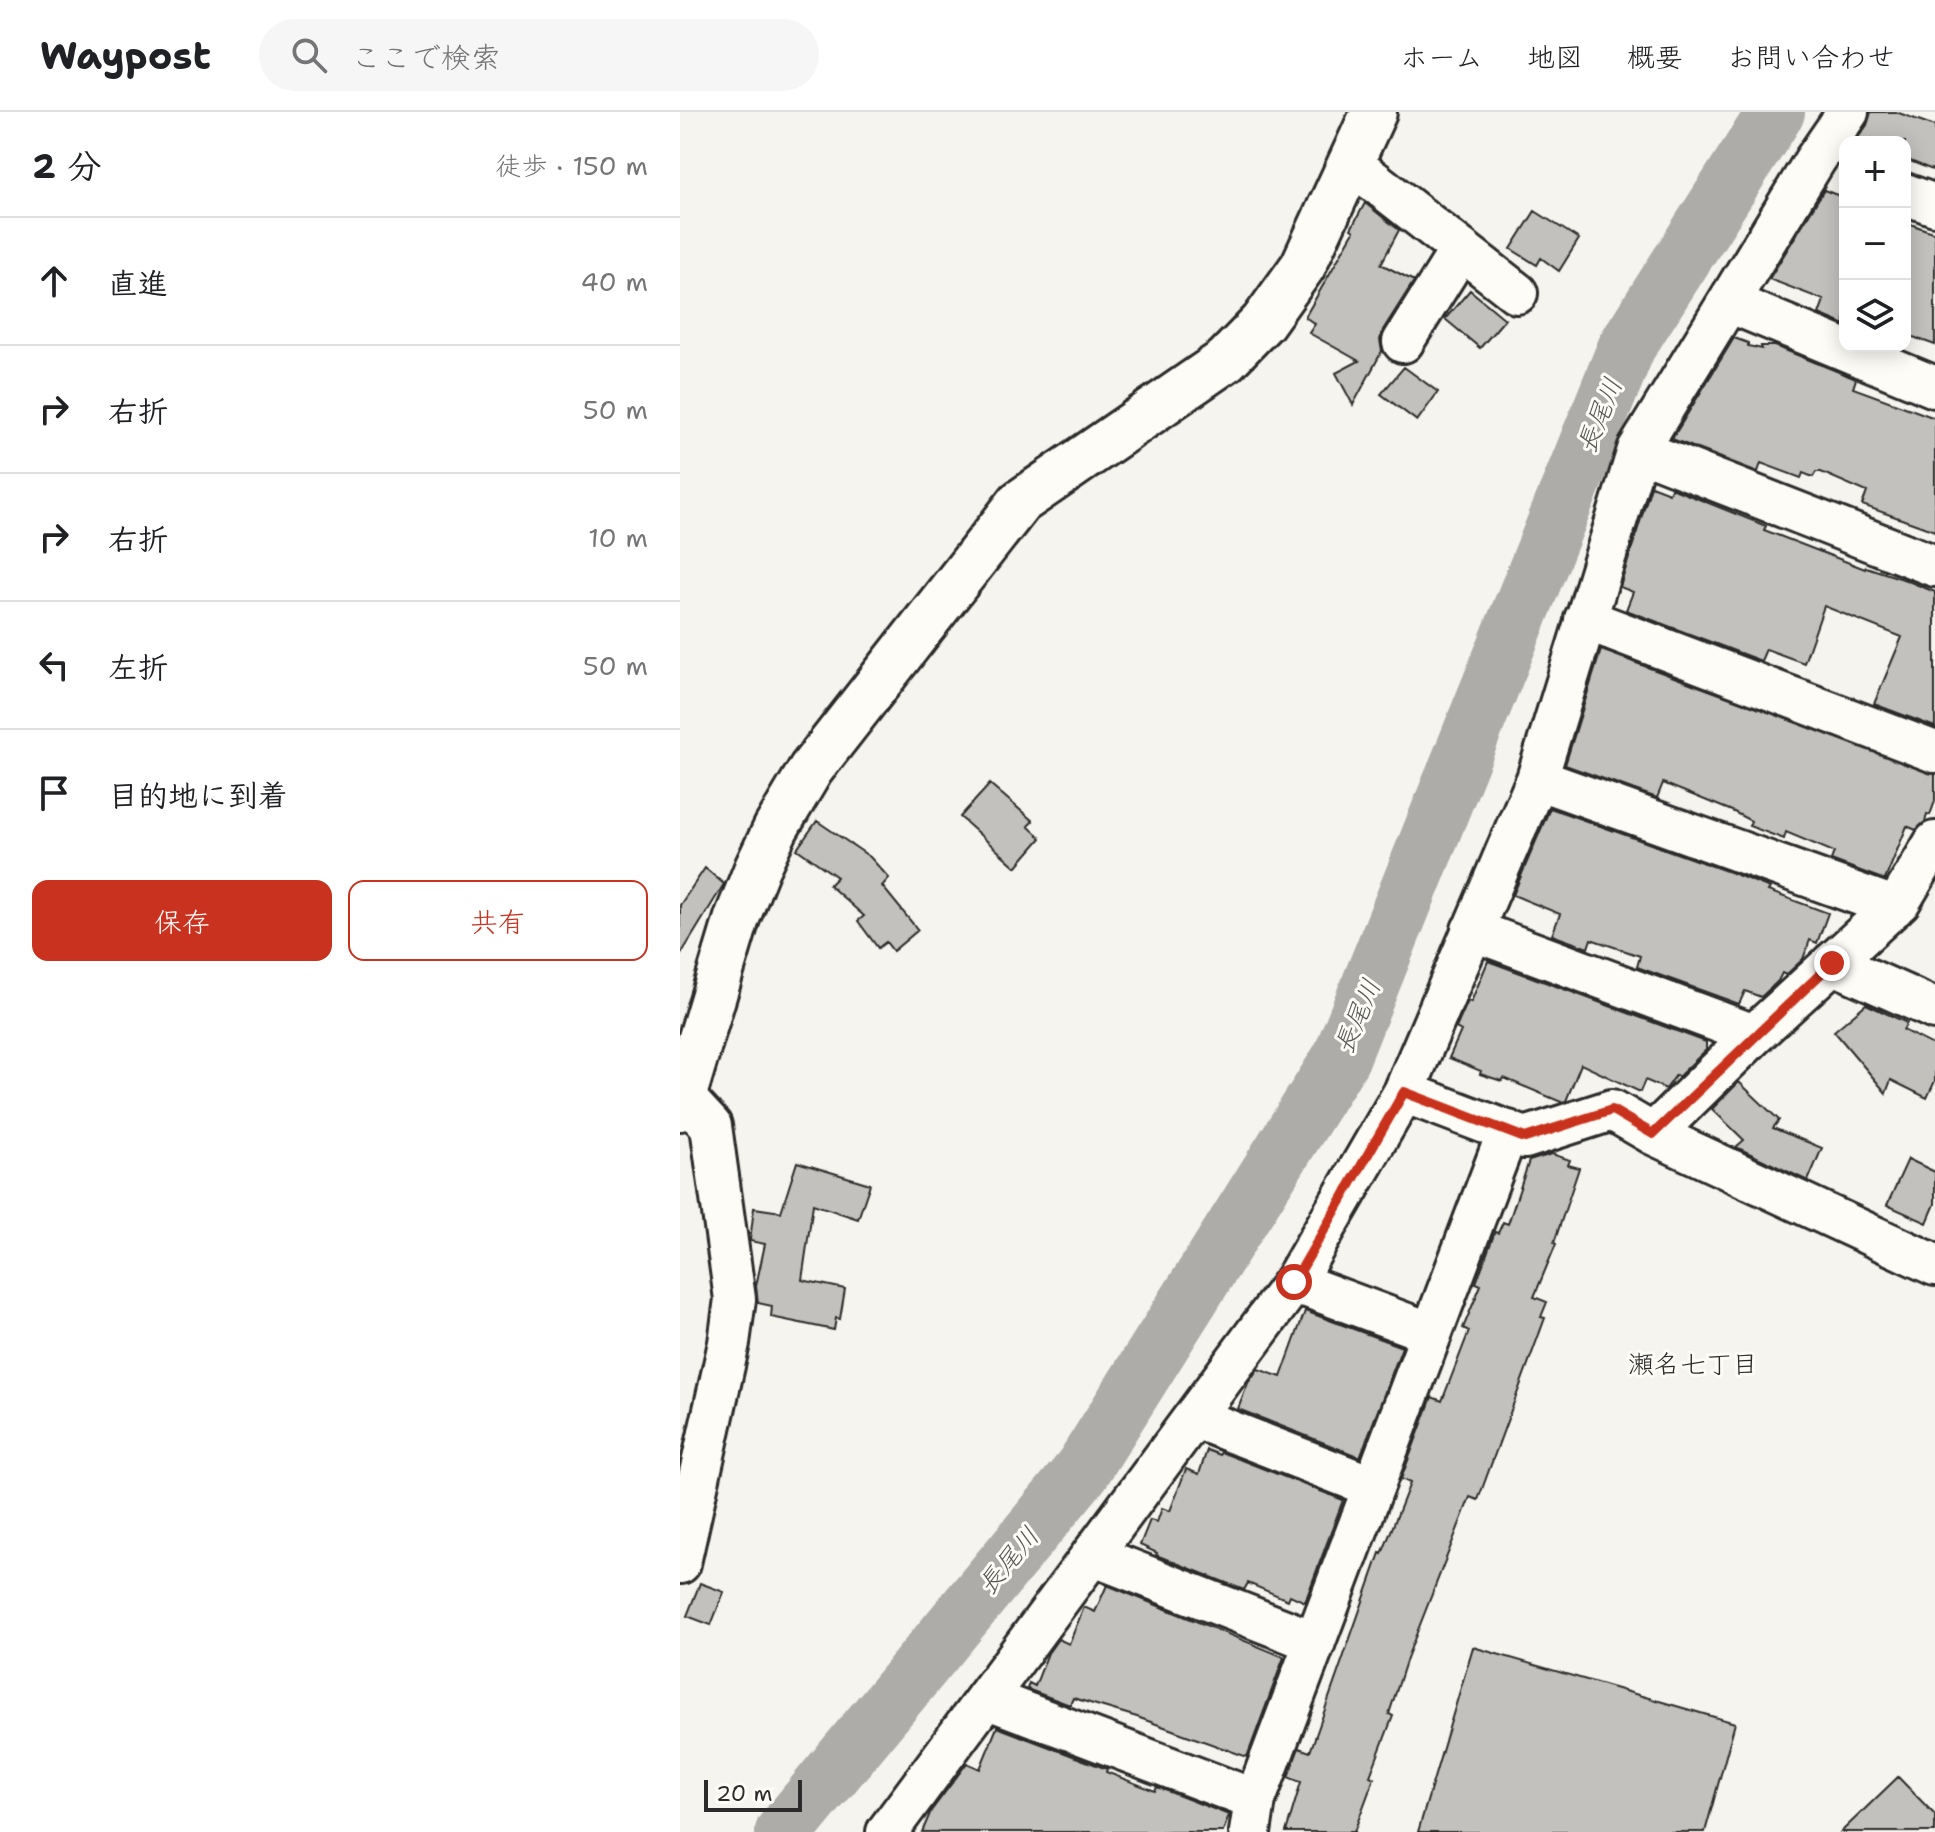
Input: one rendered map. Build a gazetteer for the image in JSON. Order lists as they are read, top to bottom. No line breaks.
{"districts":["瀬名七丁目"],"water":["長尾川"],"scale_bar":"20 m","page":{"header":"Waypost","search":"ここで検索","nav":["ホーム","地図","概要","お問い合わせ"],"heading":["2 分","徒歩 · 150 m"],"map_buttons":["+","−"],"list":[["直進","40 m"],["右折","50 m"],["右折","10 m"],["左折","50 m"],"目的地に到着"],"buttons":["保存","共有"],"scale":"20 m"}}
